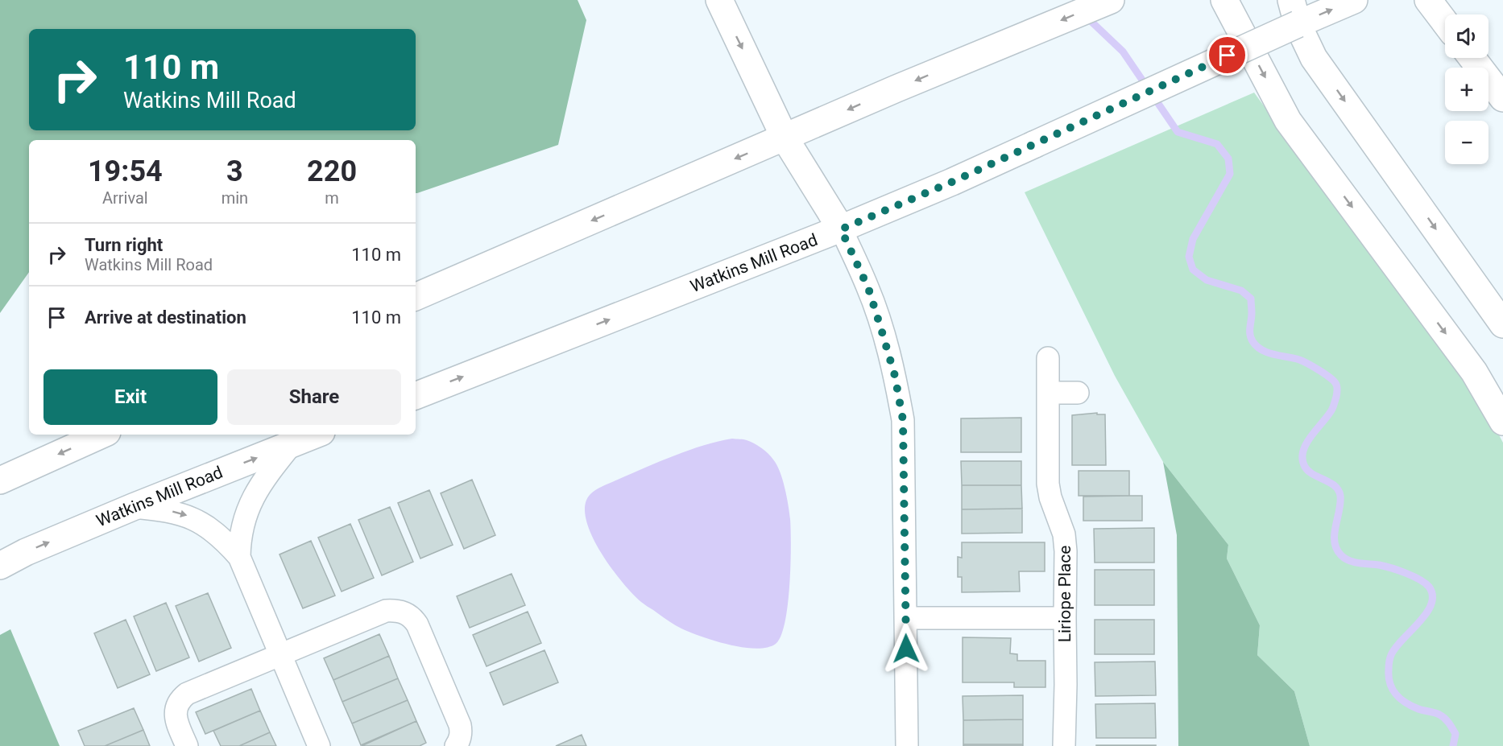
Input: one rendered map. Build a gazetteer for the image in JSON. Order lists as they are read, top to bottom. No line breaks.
{"streets":{"main road":["Watkins Mill Road"],"street":["Liriope Place"]},"page":{"map_buttons":["+","−"],"turn":["110 m","Watkins Mill Road"],"eta":["19:54","Arrival","3","min","220","m"],"list":[{"name":"Turn right","note":"Watkins Mill Road","value":"110 m"},{"name":"Arrive at destination","value":"110 m"}],"buttons":["Exit","Share"]}}
